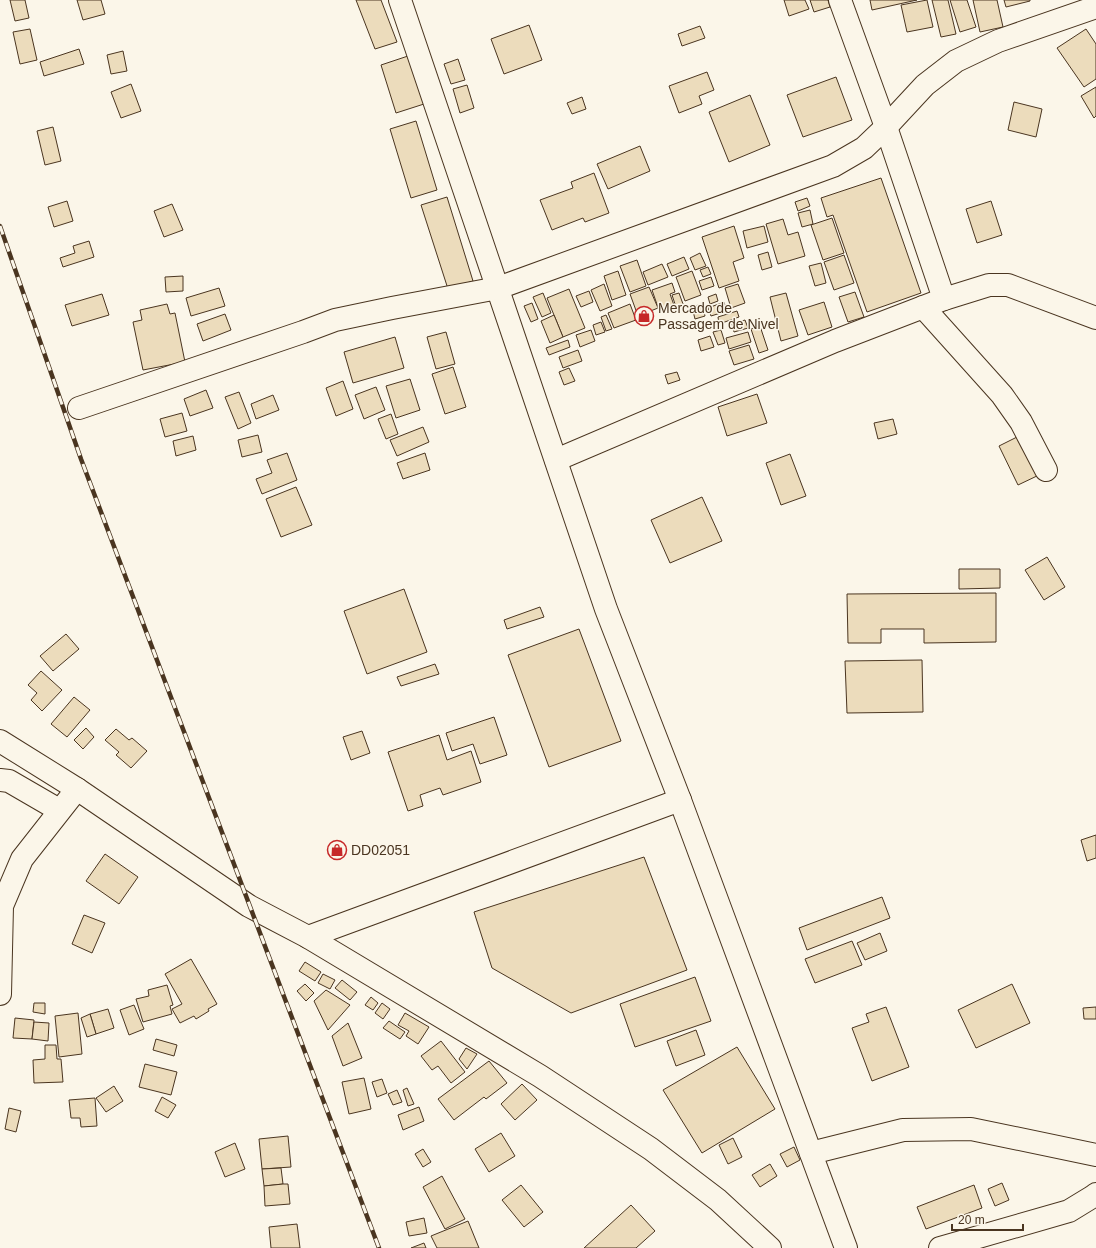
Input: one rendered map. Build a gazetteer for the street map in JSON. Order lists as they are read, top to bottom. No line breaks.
{"places":{"shop":["Mercado de Passagem de Nivel","DD02051"]},"scale_bar":"20 m"}
